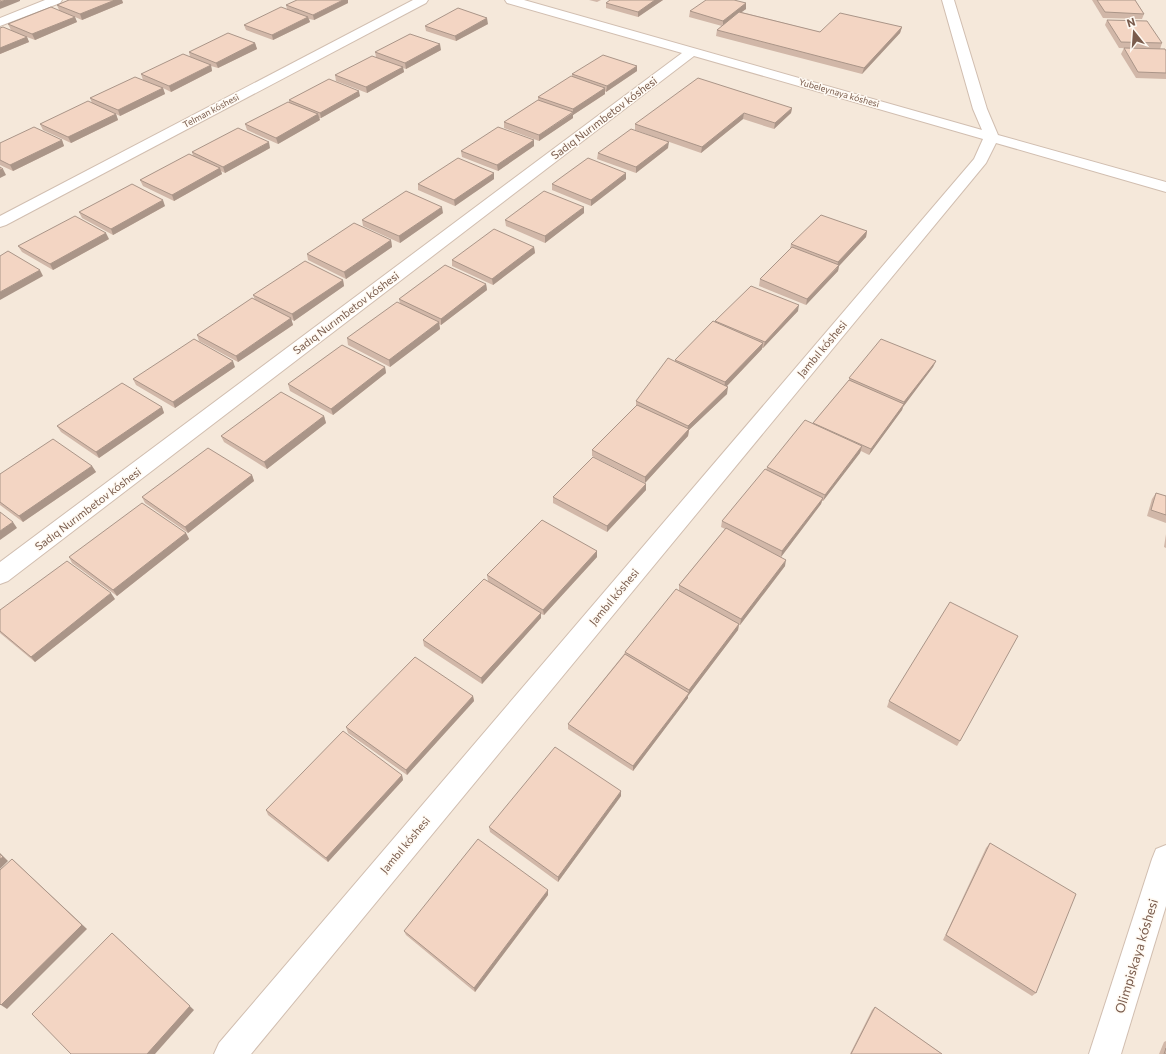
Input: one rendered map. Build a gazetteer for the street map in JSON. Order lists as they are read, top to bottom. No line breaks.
{"streets":{"street":["Yubeleynaya kóshesi","Telman kóshesi","Sadıq Nurımbetov kóshesi","Jambıl kóshesi","Olimpiskaya kóshesi"]},"crossings":[["Yubeleynaya kóshesi","Sadıq Nurımbetov kóshesi"],["Yubeleynaya kóshesi","Jambıl kóshesi"]],"north":"top"}
